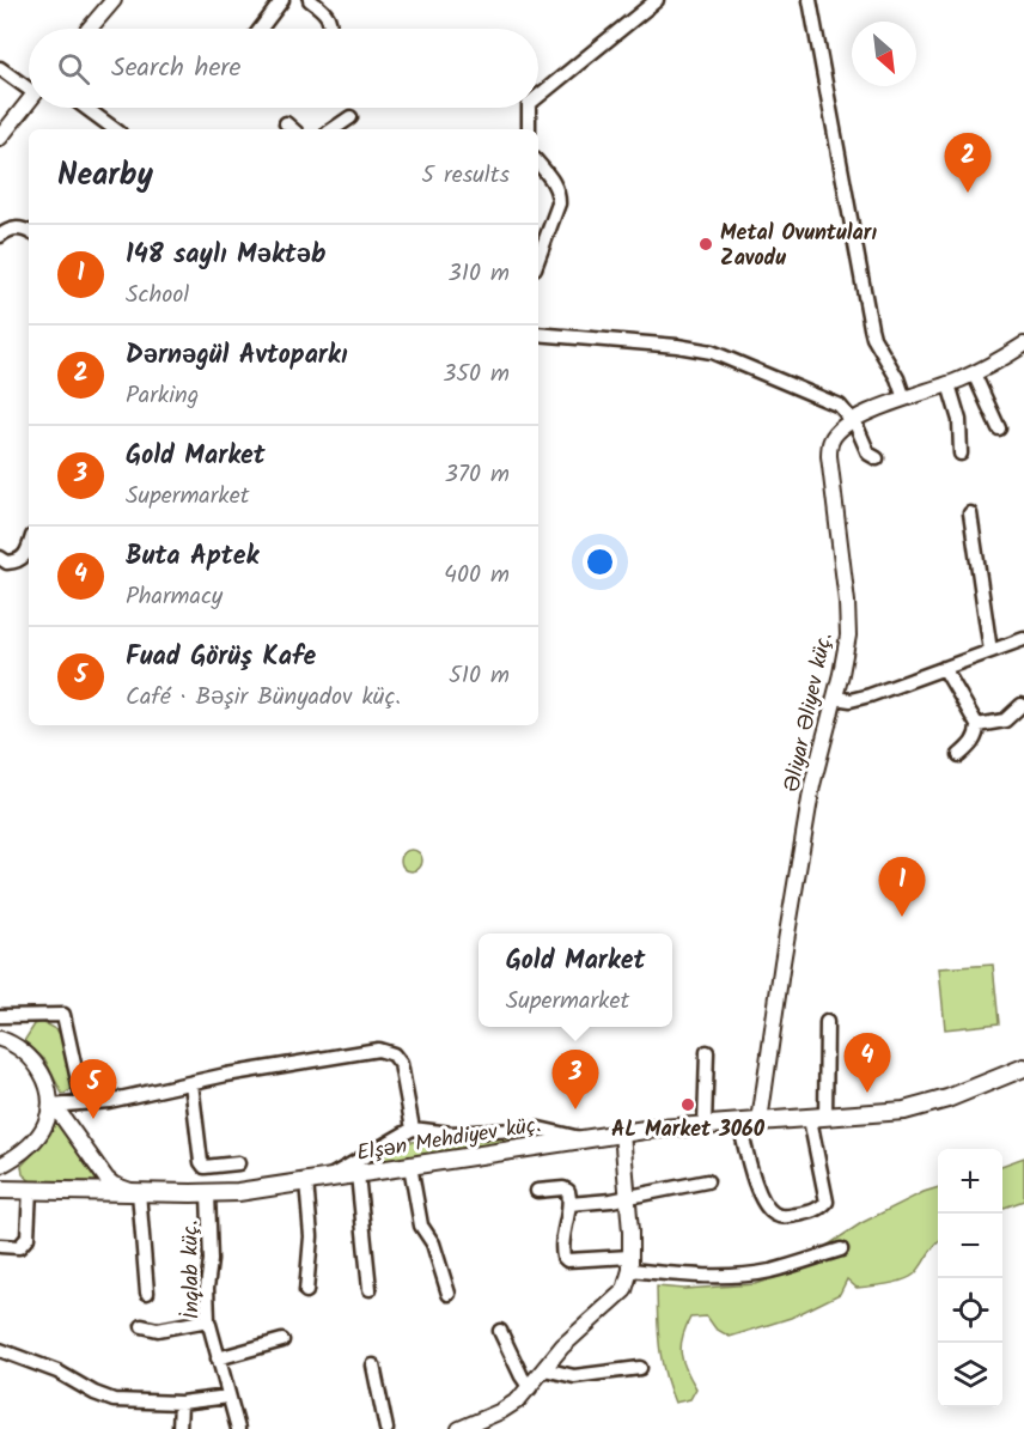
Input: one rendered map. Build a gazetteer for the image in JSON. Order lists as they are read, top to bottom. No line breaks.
{"streets":{"main road":["Elşən Mehdiyev küç."],"street":["Əliyar Əliyev küç.","İnqlab küç."]},"crossings":[["Əliyar Əliyev küç.","Elşən Mehdiyev küç."],["Elşən Mehdiyev küç.","İnqlab küç."]],"places":["Metal Ovuntuları Zavodu","AL Market 3060"],"north":"bottom right","page":{"search":"Search here","heading":["Nearby","5 results"],"pins":["2","1","4","3","5"],"list":[{"mark":"1","name":"148 saylı Məktəb","note":"School","value":"310 m"},{"mark":"2","name":"Dərnəgül Avtoparkı","note":"Parking","value":"350 m"},{"mark":"3","name":"Gold Market","note":"Supermarket","value":"370 m"},{"mark":"4","name":"Buta Aptek","note":"Pharmacy","value":"400 m"},{"mark":"5","name":"Fuad Görüş Kafe","note":"Café · Bəşir Bünyadov küç.","value":"510 m"}],"popup":["Gold Market","Supermarket"],"map_buttons":["+","−"]}}
